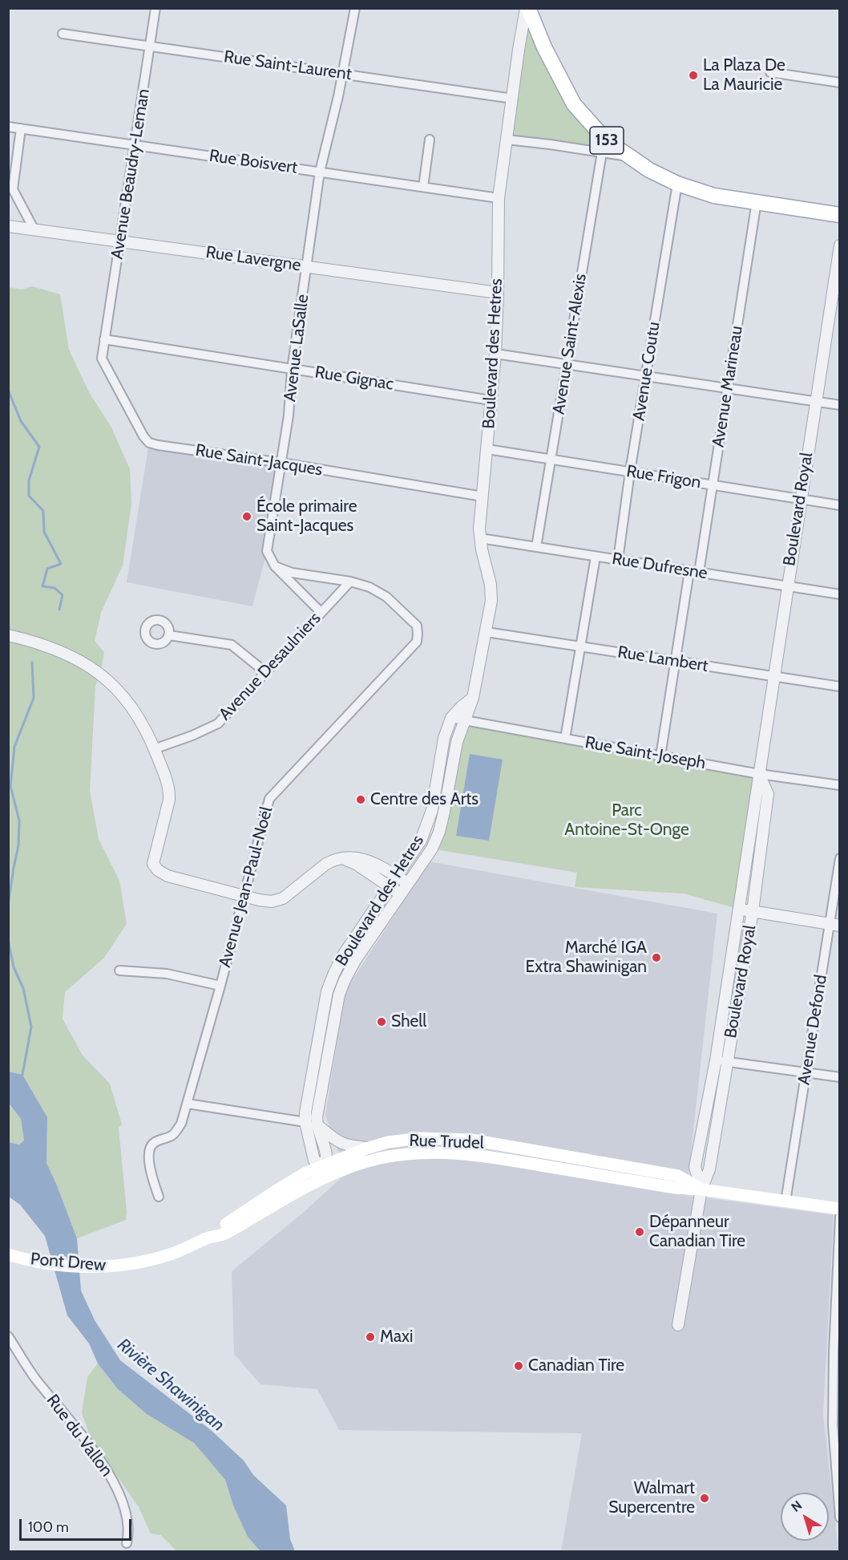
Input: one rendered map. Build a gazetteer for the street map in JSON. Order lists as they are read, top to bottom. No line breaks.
{"streets":{"main road":["153","Rue Trudel","Pont Drew"],"street":["Rue Saint-Laurent","Rue Boisvert","Avenue Beaudry-Leman","Rue Lavergne","Avenue Saint-Alexis","Avenue LaSalle","Boulevard des Hetres","Avenue Coutu","Rue Gignac","Avenue Marineau","Rue Saint-Jacques","Rue Frigon","Boulevard Royal","Rue Dufresne","Rue Lambert","Avenue Desaulniers","Rue Saint-Joseph","Avenue Jean-Paul-Noël","Avenue Defond","Rue du Vallon"]},"crossings":[["Rue Saint-Laurent","Avenue Beaudry-Leman"],["Rue Saint-Laurent","Avenue LaSalle"],["Rue Saint-Laurent","Boulevard des Hetres"],["153","Avenue Saint-Alexis"],["153","Boulevard des Hetres"],["153","Avenue Coutu"],["153","Avenue Marineau"],["Rue Boisvert","Avenue Beaudry-Leman"],["Rue Boisvert","Avenue LaSalle"],["Rue Boisvert","Boulevard des Hetres"],["Avenue Beaudry-Leman","Rue Lavergne"],["Avenue Beaudry-Leman","Rue Gignac"],["Avenue Beaudry-Leman","Rue Saint-Jacques"],["Rue Lavergne","Avenue LaSalle"],["Rue Lavergne","Boulevard des Hetres"],["Avenue Saint-Alexis","Rue Frigon"],["Avenue Saint-Alexis","Rue Dufresne"],["Avenue LaSalle","Rue Gignac"],["Avenue LaSalle","Rue Saint-Jacques"],["Avenue LaSalle","Avenue Desaulniers"],["Avenue LaSalle","Avenue Jean-Paul-Noël"],["Boulevard des Hetres","Rue Gignac"],["Boulevard des Hetres","Rue Saint-Jacques"],["Boulevard des Hetres","Rue Frigon"],["Boulevard des Hetres","Rue Dufresne"],["Boulevard des Hetres","Rue Lambert"],["Boulevard des Hetres","Rue Saint-Joseph"],["Boulevard des Hetres","Rue Trudel"],["Avenue Coutu","Rue Frigon"],["Avenue Coutu","Rue Dufresne"],["Rue Gignac","Rue Saint-Jacques"],["Avenue Marineau","Rue Frigon"],["Avenue Marineau","Rue Dufresne"],["Rue Frigon","Boulevard Royal"],["Boulevard Royal","Rue Dufresne"],["Boulevard Royal","Rue Lambert"],["Boulevard Royal","Rue Saint-Joseph"],["Boulevard Royal","Rue Trudel"],["Avenue Desaulniers","Avenue Jean-Paul-Noël"],["Avenue Defond","Rue Trudel"],["Rue Trudel","Pont Drew"]],"water":["Rivière Shawinigan"],"parks":["Parc Antoine-St-Onge"],"places":["La Plaza De La Mauricie","École primaire Saint-Jacques","Centre des Arts","Marché IGA Extra Shawinigan","Shell","Dépanneur Canadian Tire","Maxi","Canadian Tire","Walmart Supercentre"],"scale_bar":"100 m","north":"top left"}
